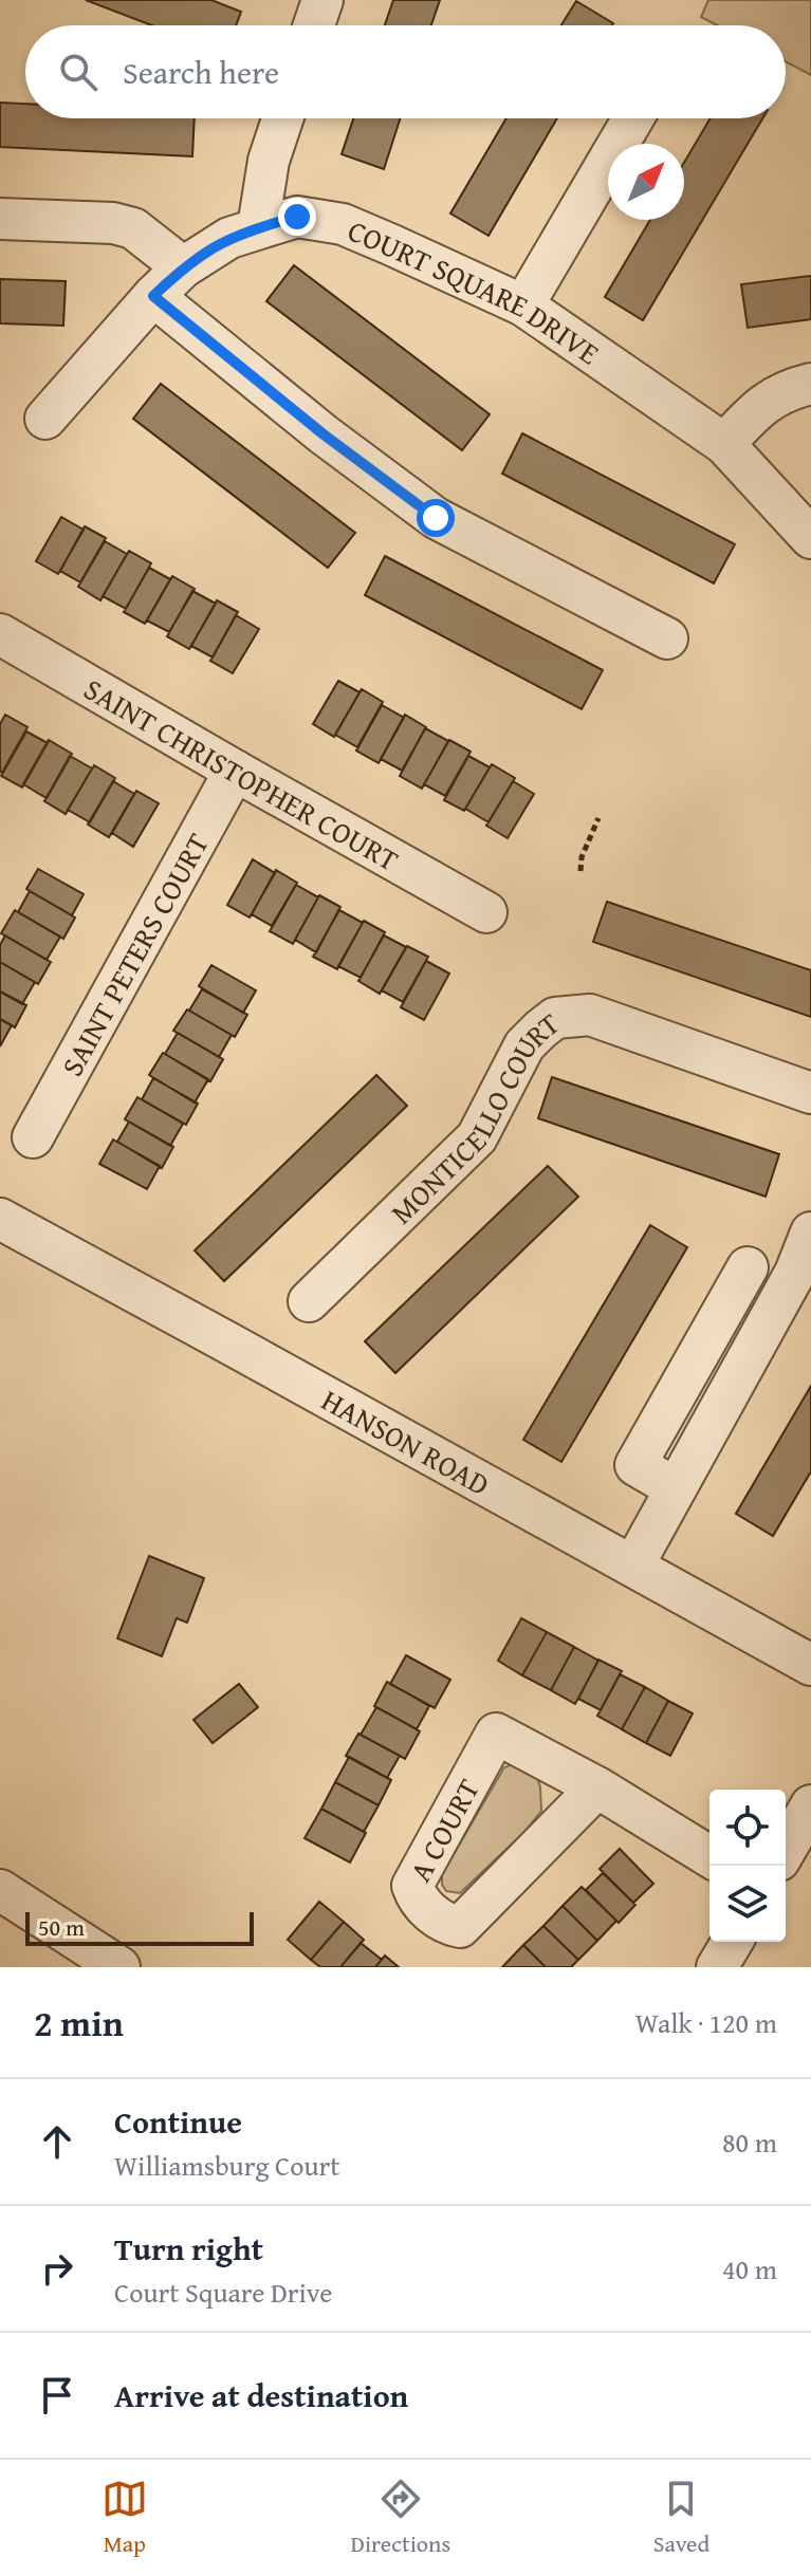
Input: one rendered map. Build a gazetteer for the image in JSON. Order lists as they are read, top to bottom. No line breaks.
{"streets":{"street":["COURT SQUARE DRIVE","SAINT CHRISTOPHER COURT","SAINT PETERS COURT","MONTICELLO COURT","HANSON ROAD","A COURT"]},"crossings":[["SAINT CHRISTOPHER COURT","SAINT PETERS COURT"]],"scale_bar":"50 m","north":"top right","page":{"search":"Search here","scale":"50 m","heading":["2 min","Walk · 120 m"],"list":[["Continue","Williamsburg Court","80 m"],["Turn right","Court Square Drive","40 m"],"Arrive at destination"],"nav":["Map","Directions","Saved"]}}
